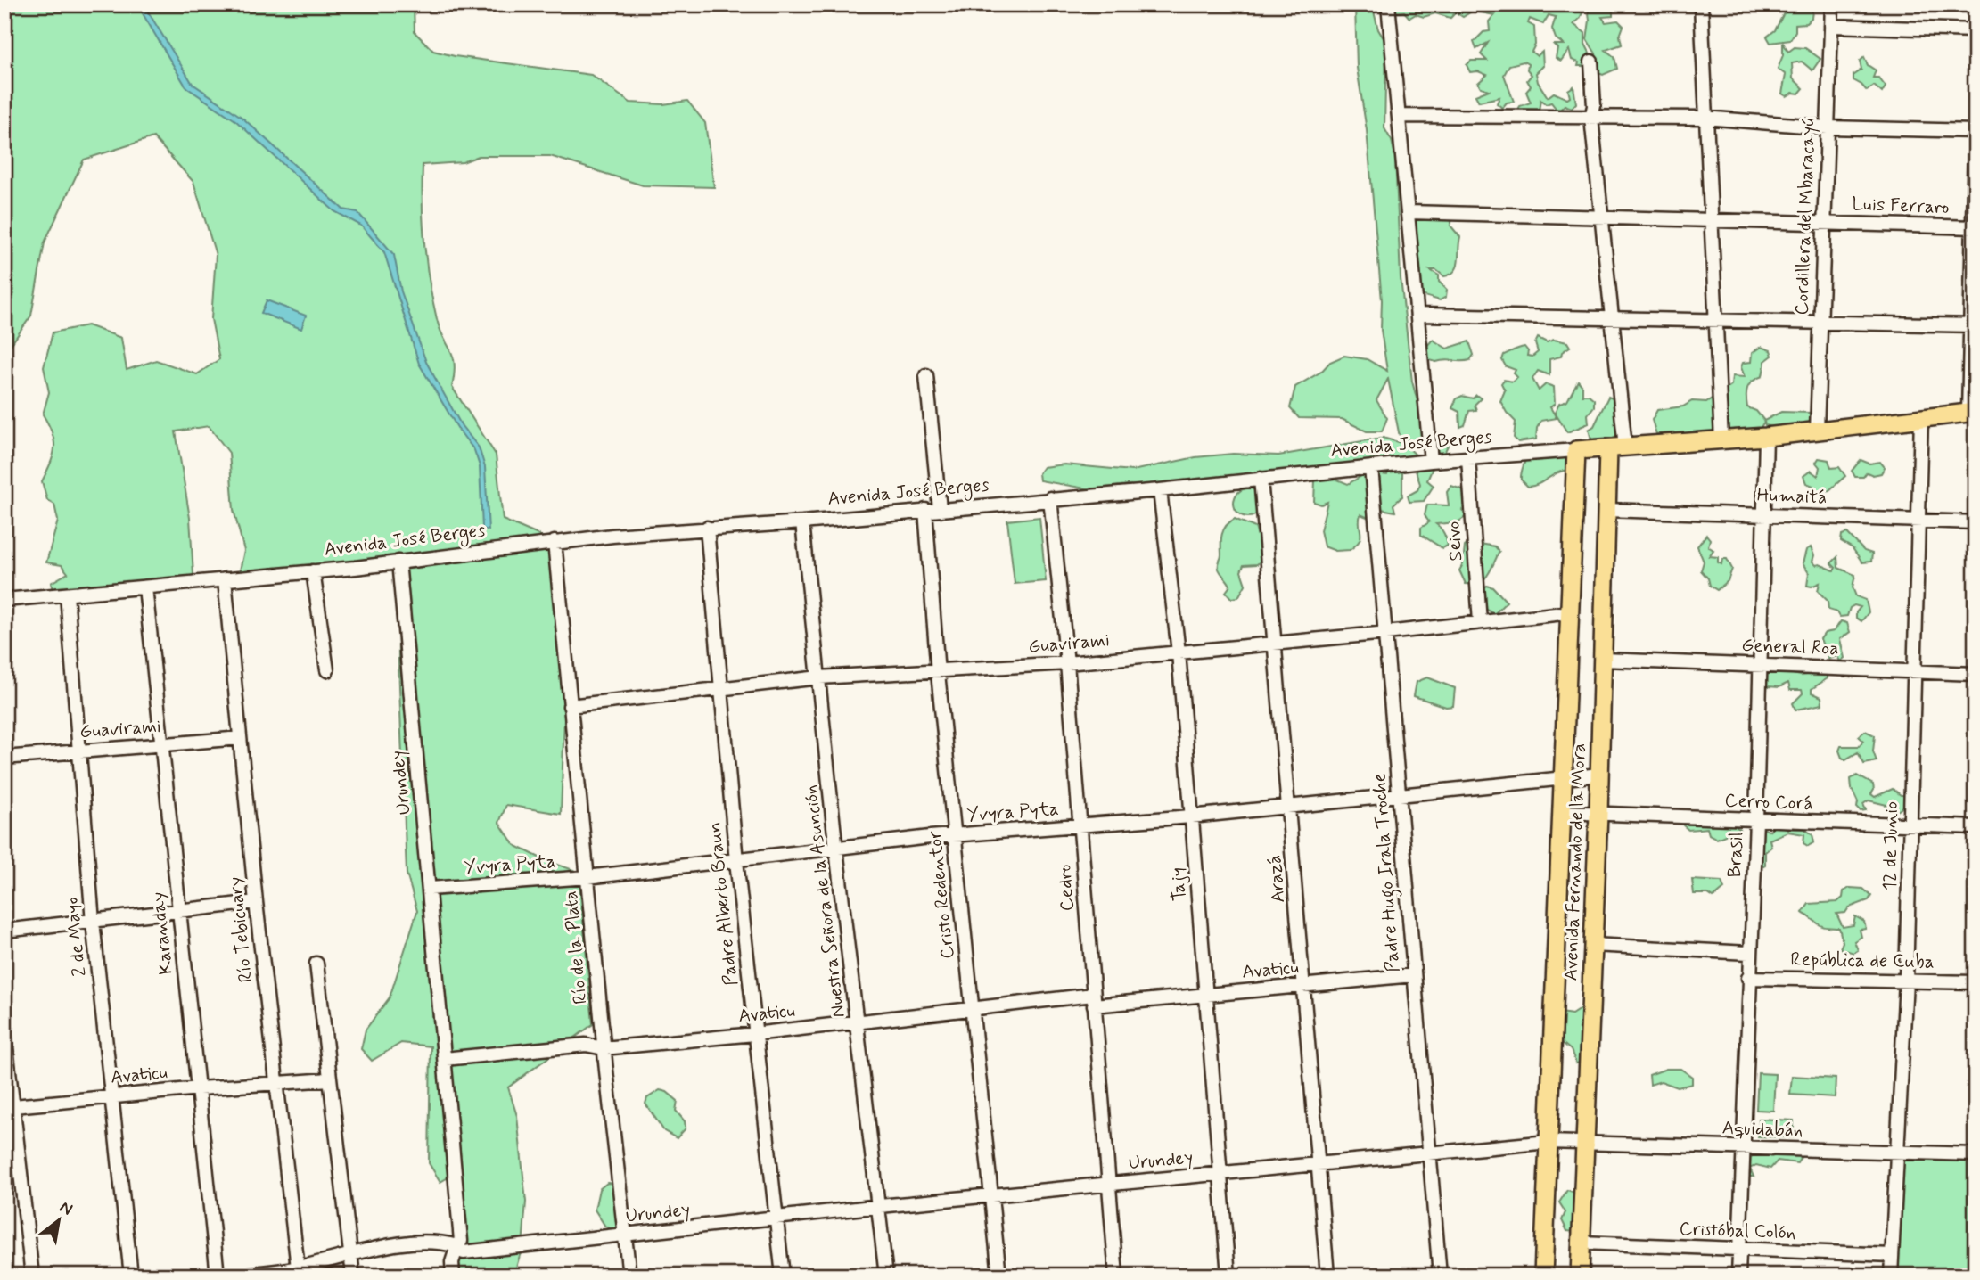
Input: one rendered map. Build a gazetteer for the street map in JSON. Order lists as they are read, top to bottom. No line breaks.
{"streets":{"main road":["Avenida José Berges","Avenida Fernando de la Mora"],"street":["Luis Ferraro","Cordillera del Mbaracayú","Humaitá","Seivo","Guavirami","General Roa","Urundey","Cerro Corá","Yvyra Pyta","12 de Junio","Brasil","Padre Hugo Irala Troche","Arazá","Tajy","Cedro","Cristo Redentor","Nuestra Señora de la Asunción","Padre Alberto Braun","Río Tebicuary","Karanday","2 de Mayo","Río de la Plata","República de Cuba","Avaticu","Aquidabán","Cristóbal Colón"]},"crossings":[["Luis Ferraro","Cordillera del Mbaracayú"],["Cordillera del Mbaracayú","Avenida José Berges"],["Avenida José Berges","Seivo"],["Avenida José Berges","Urundey"],["Avenida José Berges","12 de Junio"],["Avenida José Berges","Brasil"],["Avenida José Berges","Avenida Fernando de la Mora"],["Avenida José Berges","Padre Hugo Irala Troche"],["Avenida José Berges","Arazá"],["Avenida José Berges","Tajy"],["Avenida José Berges","Cedro"],["Avenida José Berges","Cristo Redentor"],["Avenida José Berges","Nuestra Señora de la Asunción"],["Avenida José Berges","Padre Alberto Braun"],["Avenida José Berges","Río Tebicuary"],["Avenida José Berges","Karanday"],["Avenida José Berges","2 de Mayo"],["Avenida José Berges","Río de la Plata"],["Humaitá","12 de Junio"],["Humaitá","Brasil"],["Humaitá","Avenida Fernando de la Mora"],["Seivo","Guavirami"],["Guavirami","Avenida Fernando de la Mora"],["Guavirami","Padre Hugo Irala Troche"],["Guavirami","Arazá"],["Guavirami","Tajy"],["Guavirami","Cedro"],["Guavirami","Cristo Redentor"],["Guavirami","Nuestra Señora de la Asunción"],["Guavirami","Padre Alberto Braun"],["Guavirami","Río Tebicuary"],["Guavirami","Karanday"],["Guavirami","2 de Mayo"],["Guavirami","Río de la Plata"],["General Roa","12 de Junio"],["General Roa","Brasil"],["General Roa","Avenida Fernando de la Mora"],["Urundey","Yvyra Pyta"],["Urundey","Avenida Fernando de la Mora"],["Urundey","Padre Hugo Irala Troche"],["Urundey","Arazá"],["Urundey","Tajy"],["Urundey","Cedro"],["Urundey","Cristo Redentor"],["Urundey","Nuestra Señora de la Asunción"],["Urundey","Padre Alberto Braun"],["Urundey","Río de la Plata"],["Urundey","Avaticu"],["Urundey","Aquidabán"],["Cerro Corá","12 de Junio"],["Cerro Corá","Brasil"],["Cerro Corá","Avenida Fernando de la Mora"],["Yvyra Pyta","Avenida Fernando de la Mora"],["Yvyra Pyta","Padre Hugo Irala Troche"],["Yvyra Pyta","Arazá"],["Yvyra Pyta","Tajy"],["Yvyra Pyta","Cedro"],["Yvyra Pyta","Cristo Redentor"],["Yvyra Pyta","Nuestra Señora de la Asunción"],["Yvyra Pyta","Padre Alberto Braun"],["Yvyra Pyta","Río de la Plata"],["12 de Junio","República de Cuba"],["12 de Junio","Aquidabán"],["12 de Junio","Cristóbal Colón"],["Brasil","República de Cuba"],["Brasil","Aquidabán"],["Brasil","Cristóbal Colón"],["Avenida Fernando de la Mora","Aquidabán"],["Avenida Fernando de la Mora","Cristóbal Colón"],["Padre Hugo Irala Troche","Avaticu"],["Arazá","Avaticu"],["Tajy","Avaticu"],["Cedro","Avaticu"],["Cristo Redentor","Avaticu"],["Nuestra Señora de la Asunción","Avaticu"],["Padre Alberto Braun","Avaticu"],["Río Tebicuary","Avaticu"],["Karanday","Avaticu"],["2 de Mayo","Avaticu"],["Río de la Plata","Avaticu"]],"north":"top right"}
